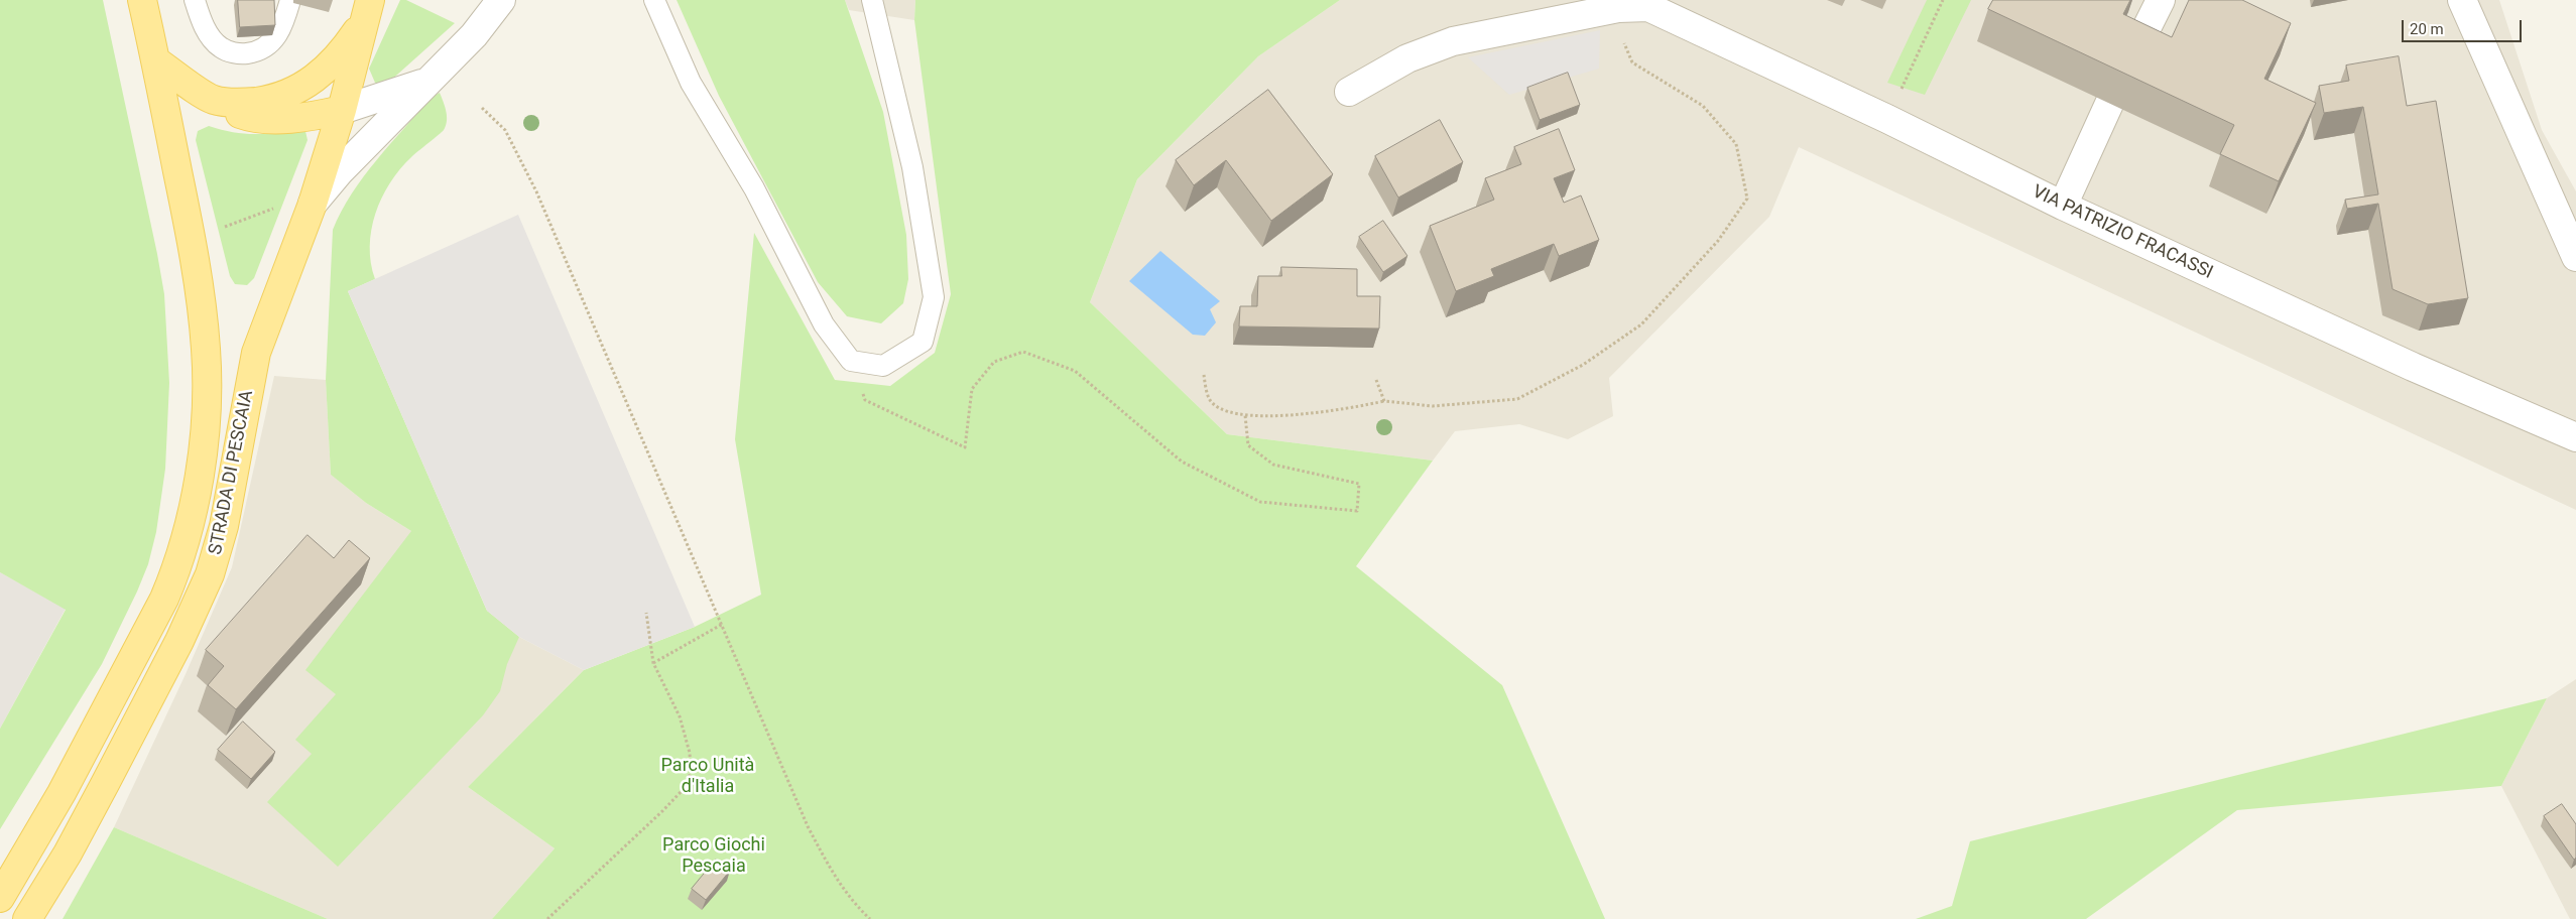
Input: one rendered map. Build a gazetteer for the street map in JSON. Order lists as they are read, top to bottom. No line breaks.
{"streets":{"main road":["STRADA DI PESCAIA"],"street":["VIA PATRIZIO FRACASSI"]},"parks":["Parco Unità d'Italia","Parco Giochi Pescaia"],"scale_bar":"20 m"}
